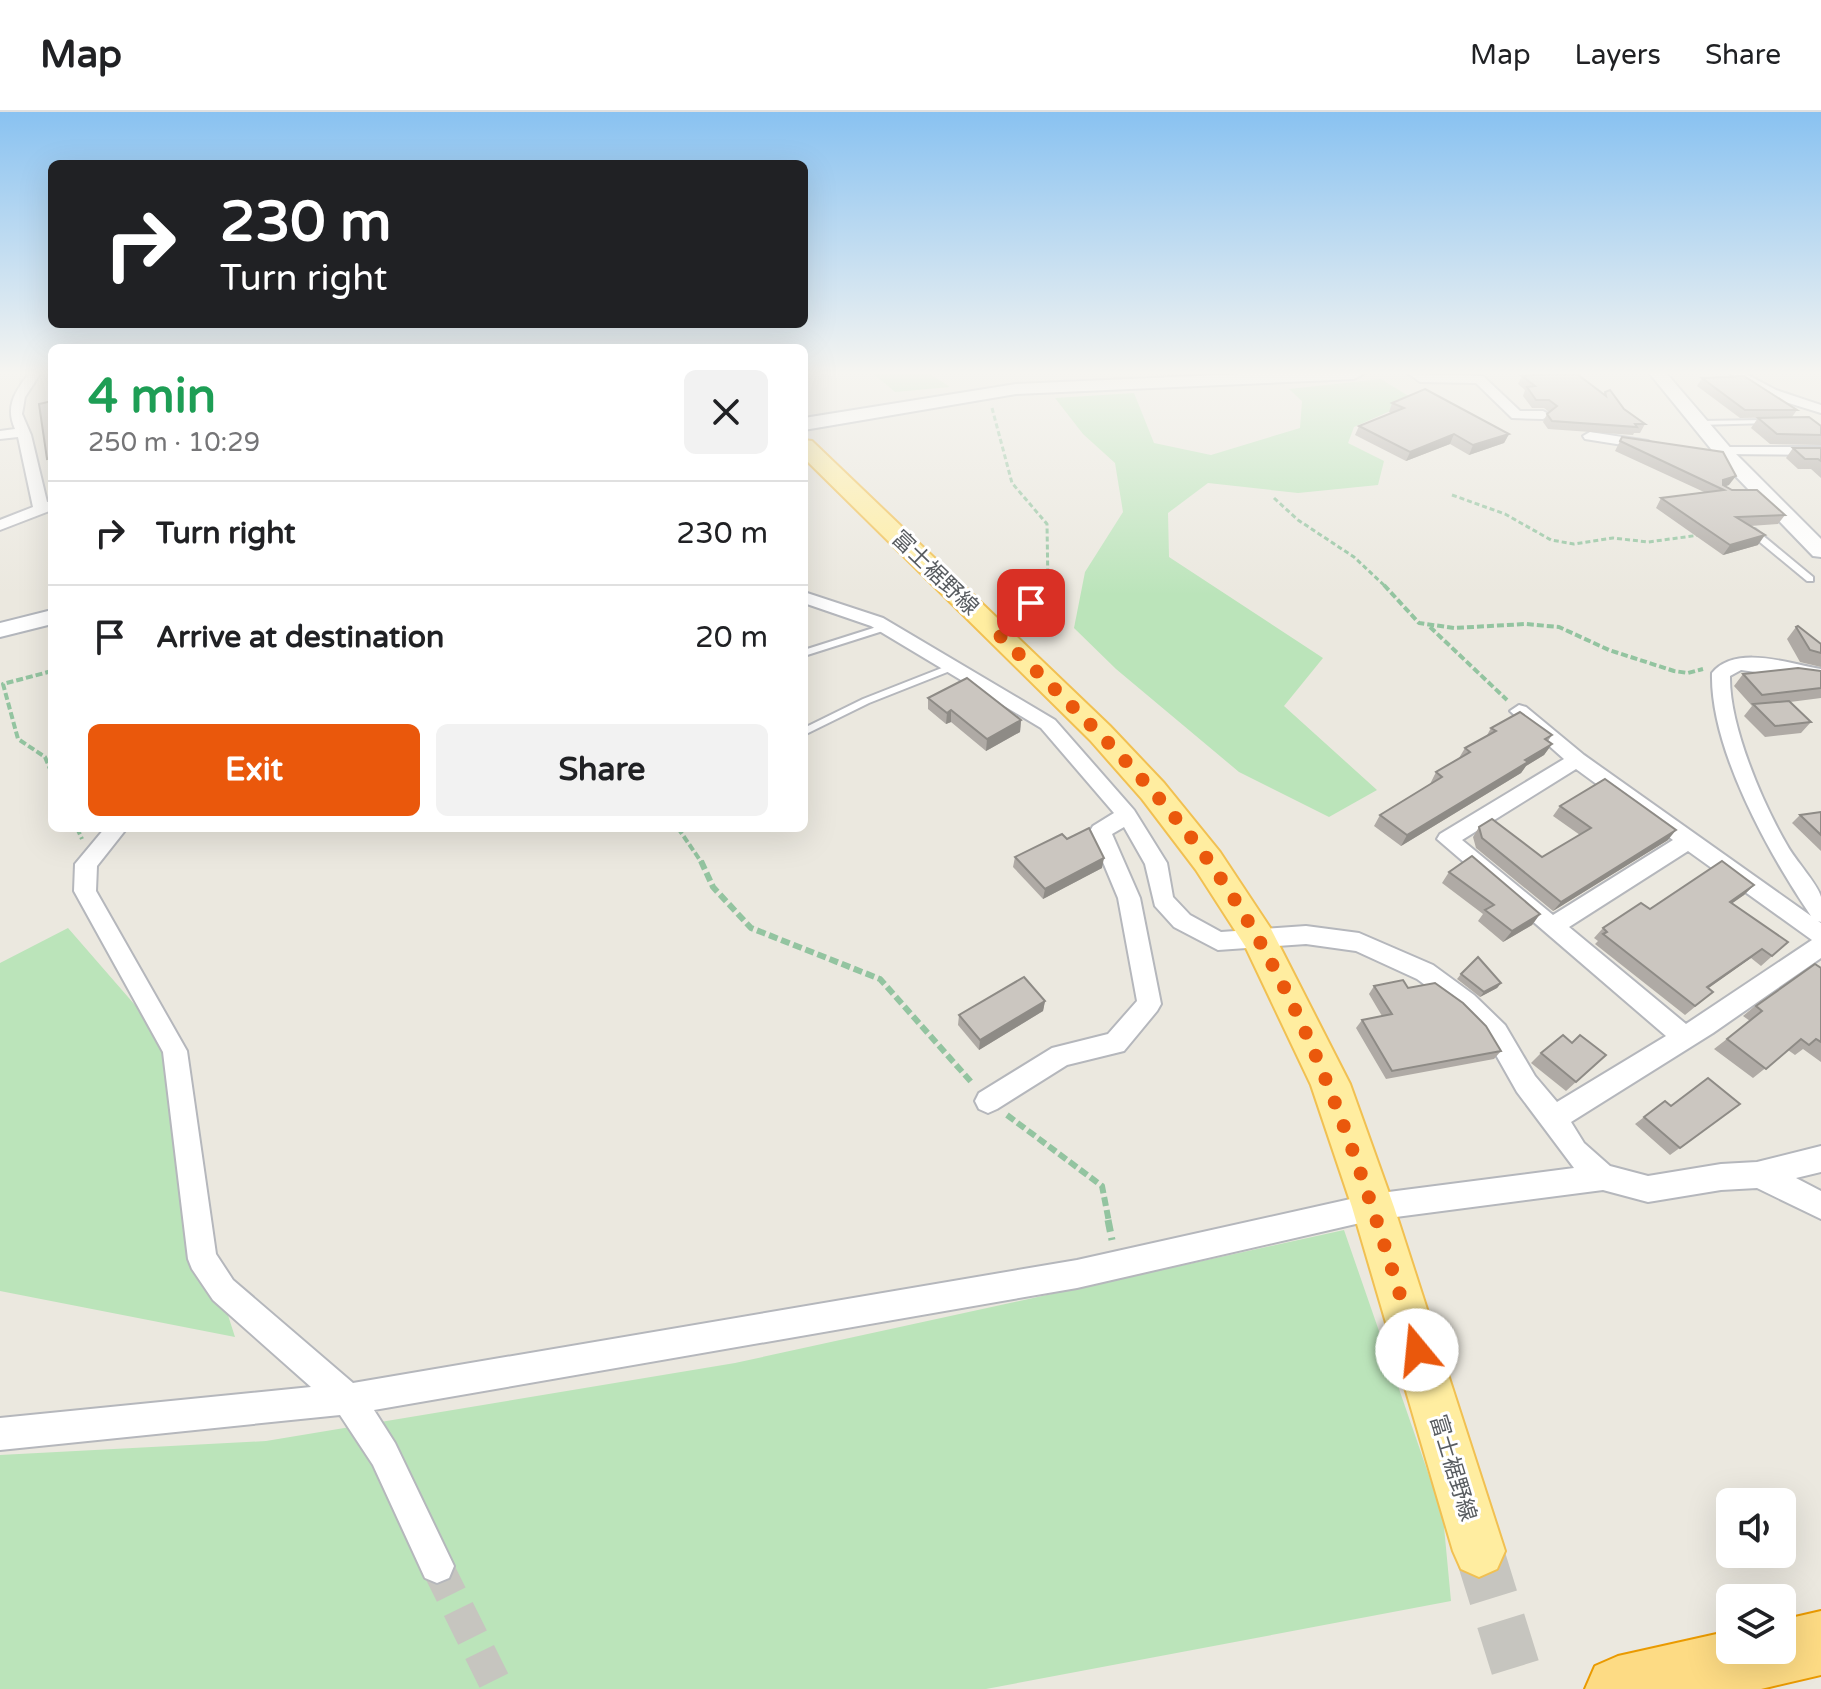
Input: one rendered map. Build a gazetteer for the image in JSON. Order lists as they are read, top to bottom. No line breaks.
{"streets":{"main road":["富士裾野線"]},"page":{"header":"Map","nav":["Map","Layers","Share"],"turn":["230 m","Turn right"],"heading":["4 min","250 m · 10:29"],"list":[{"name":"Turn right","value":"230 m"},{"name":"Arrive at destination","value":"20 m"}],"buttons":["Exit","Share"]}}
